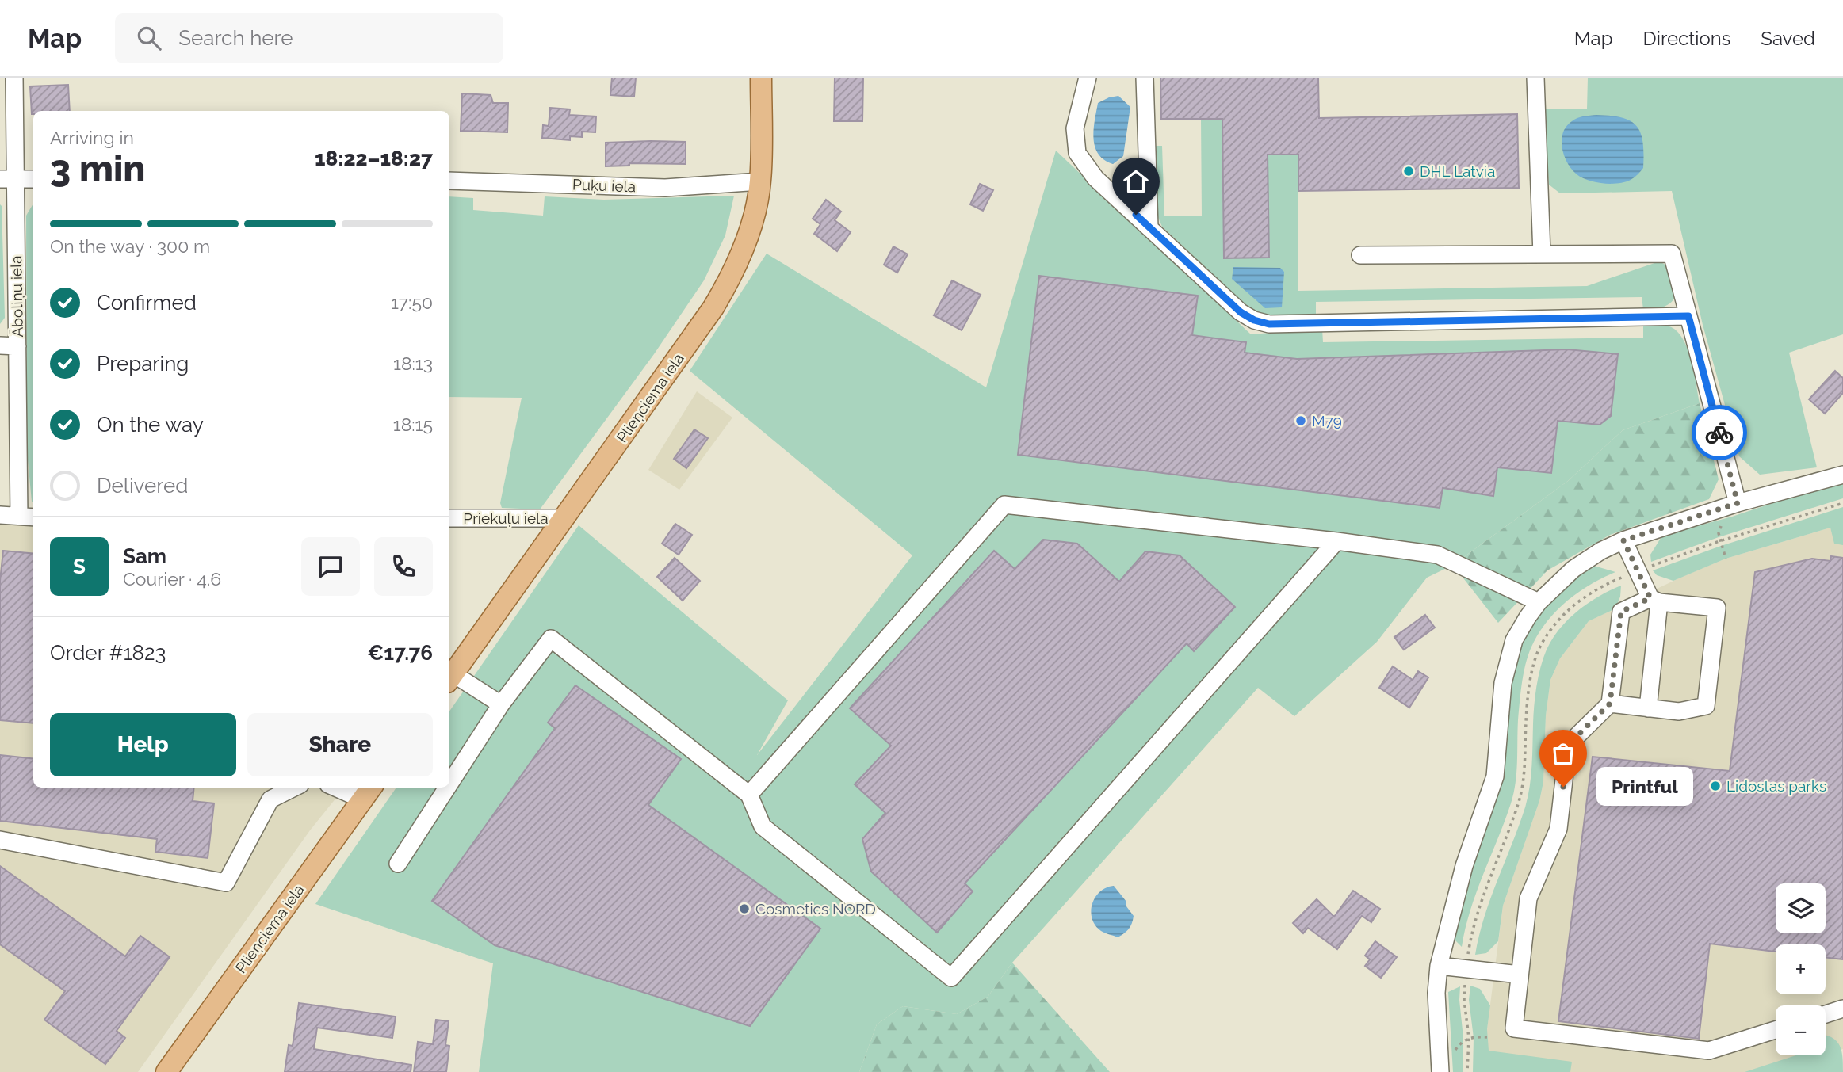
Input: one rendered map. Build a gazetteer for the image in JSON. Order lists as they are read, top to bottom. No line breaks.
{"streets":{"main road":["Plieņciema iela"],"street":["Puķu iela","Āboliņu iela","Priekuļu iela"]},"crossings":[["Puķu iela","Plieņciema iela"],["Plieņciema iela","Priekuļu iela"]],"places":["DHL Latvia","M79","Lidostas parks","Printful","Cosmetics NORD"],"page":{"header":"Map","search":"Search here","nav":["Map","Directions","Saved"],"heading":["3 min","Arriving in","18:22–18:27"],"panel":["Sam","Courier · 4.6","Order #1823","€17.76"],"bar":"On the way · 300 m","list":[["Confirmed","17:50"],["Preparing","18:13"],["On the way","18:15"],"Delivered"],"round":"S","buttons":["Help","Share"],"bubble":"Printful","map_buttons":["+","−"]}}
